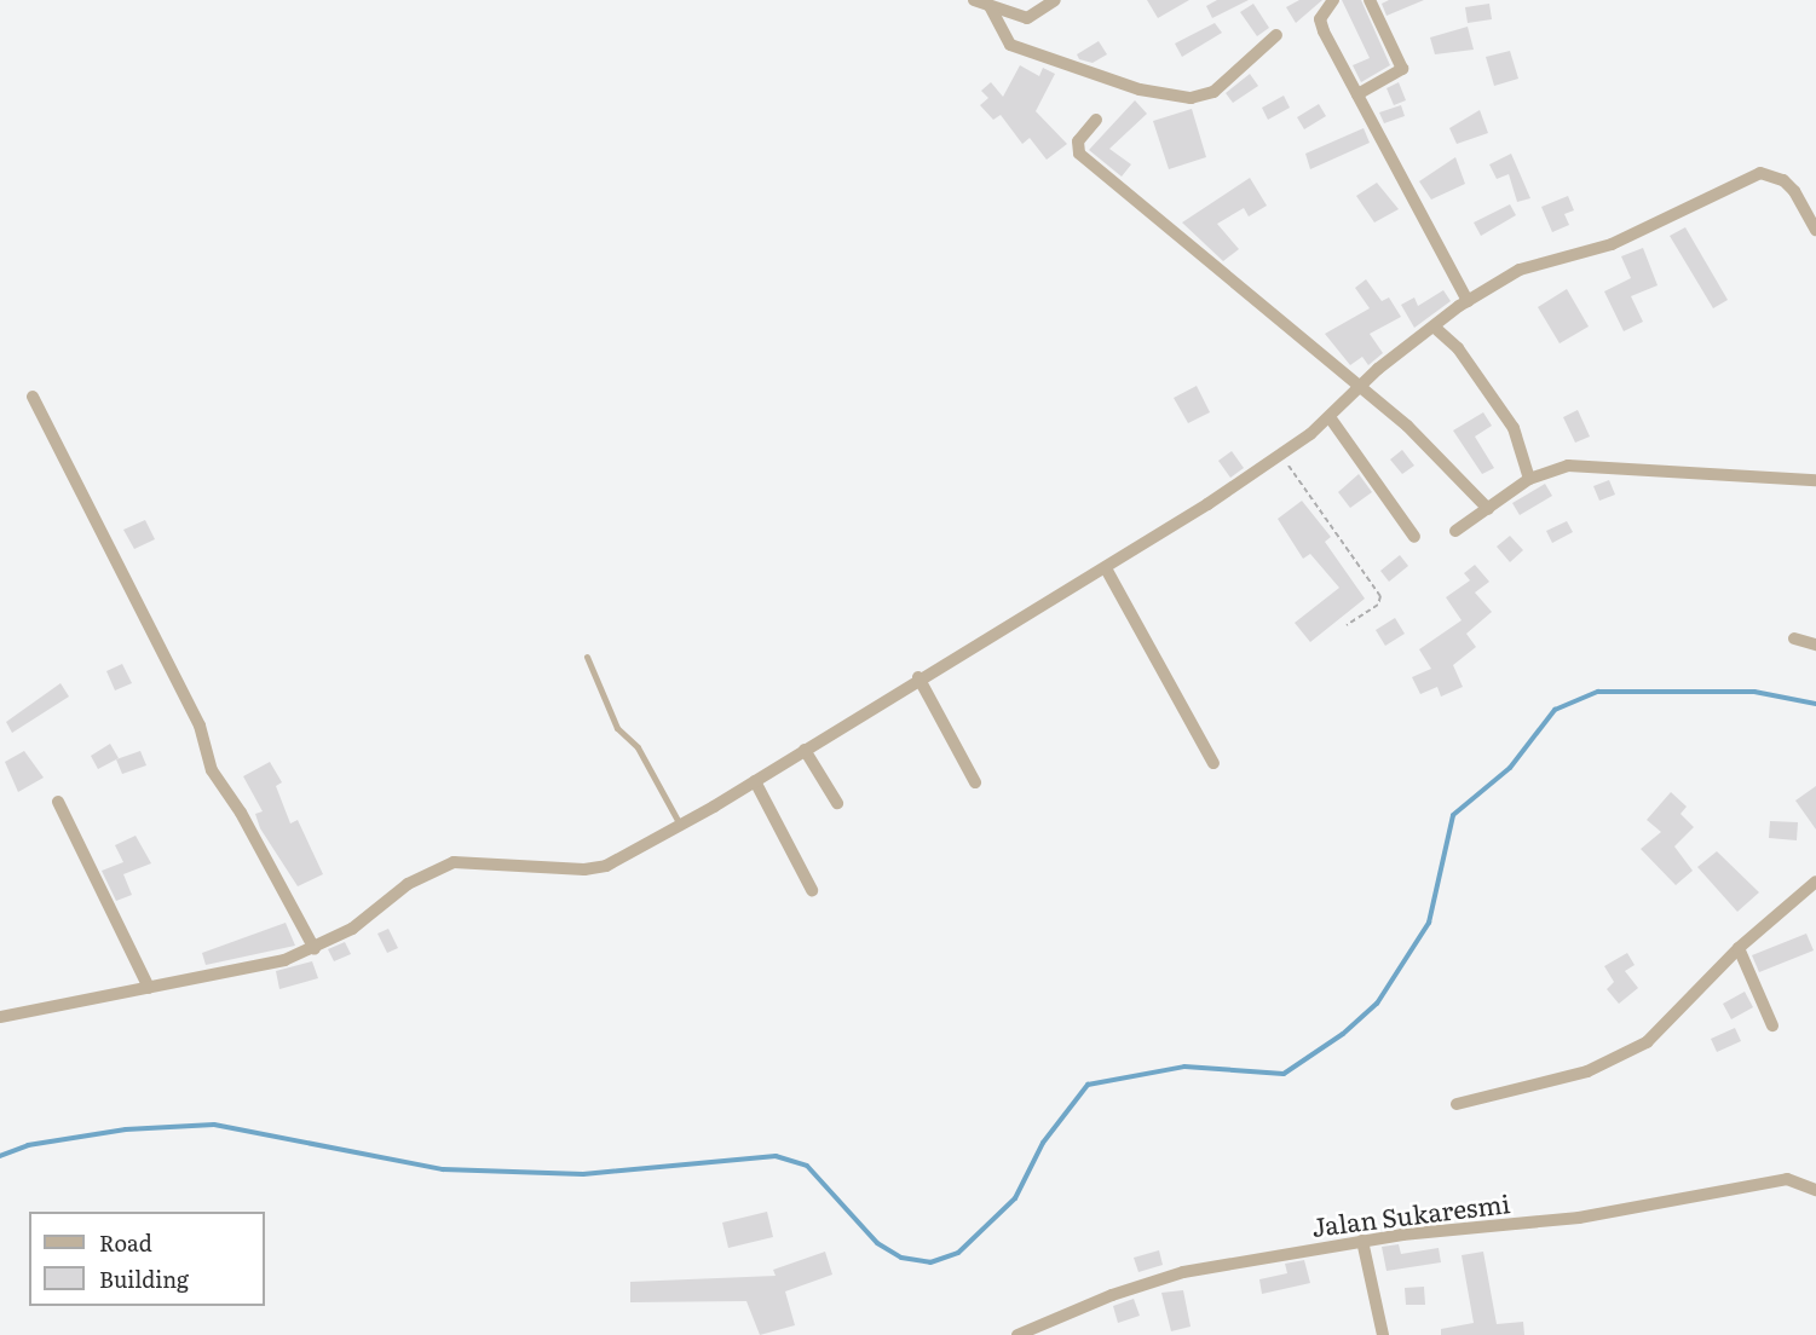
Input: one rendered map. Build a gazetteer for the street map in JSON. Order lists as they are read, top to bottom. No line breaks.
{"streets":{"street":["Jalan Sukaresmi"]},"legend":["Road","Building"]}
